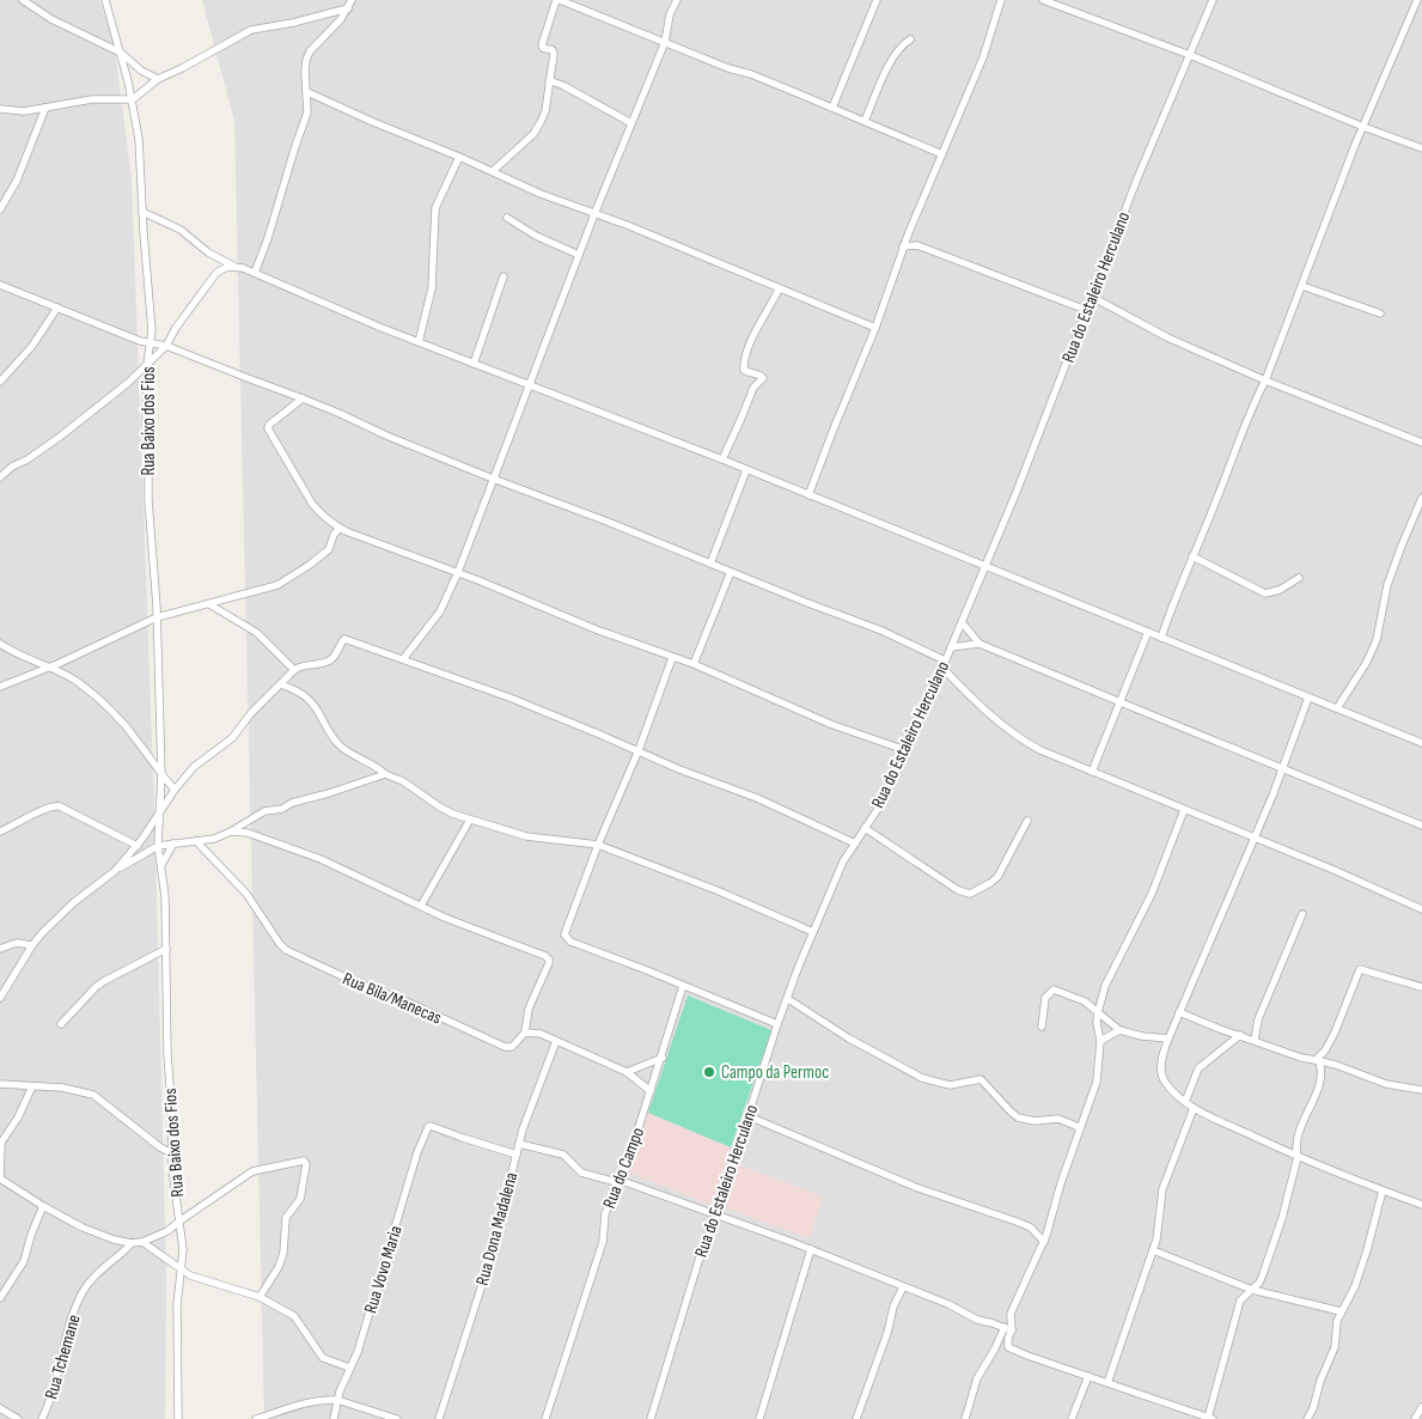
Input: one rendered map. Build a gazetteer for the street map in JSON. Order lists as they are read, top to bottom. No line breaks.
{"streets":{"street":["Rua do Estaleiro Herculano","Rua Baixo dos Fios","Rua Bila/Manecas","Rua do Campo","Rua Dona Madalena","Rua Vovo Maria","Rua Tchemane"]},"crossings":[["Rua Dona Madalena","Rua Vovo Maria"]],"places":["Campo da Permoc"]}
